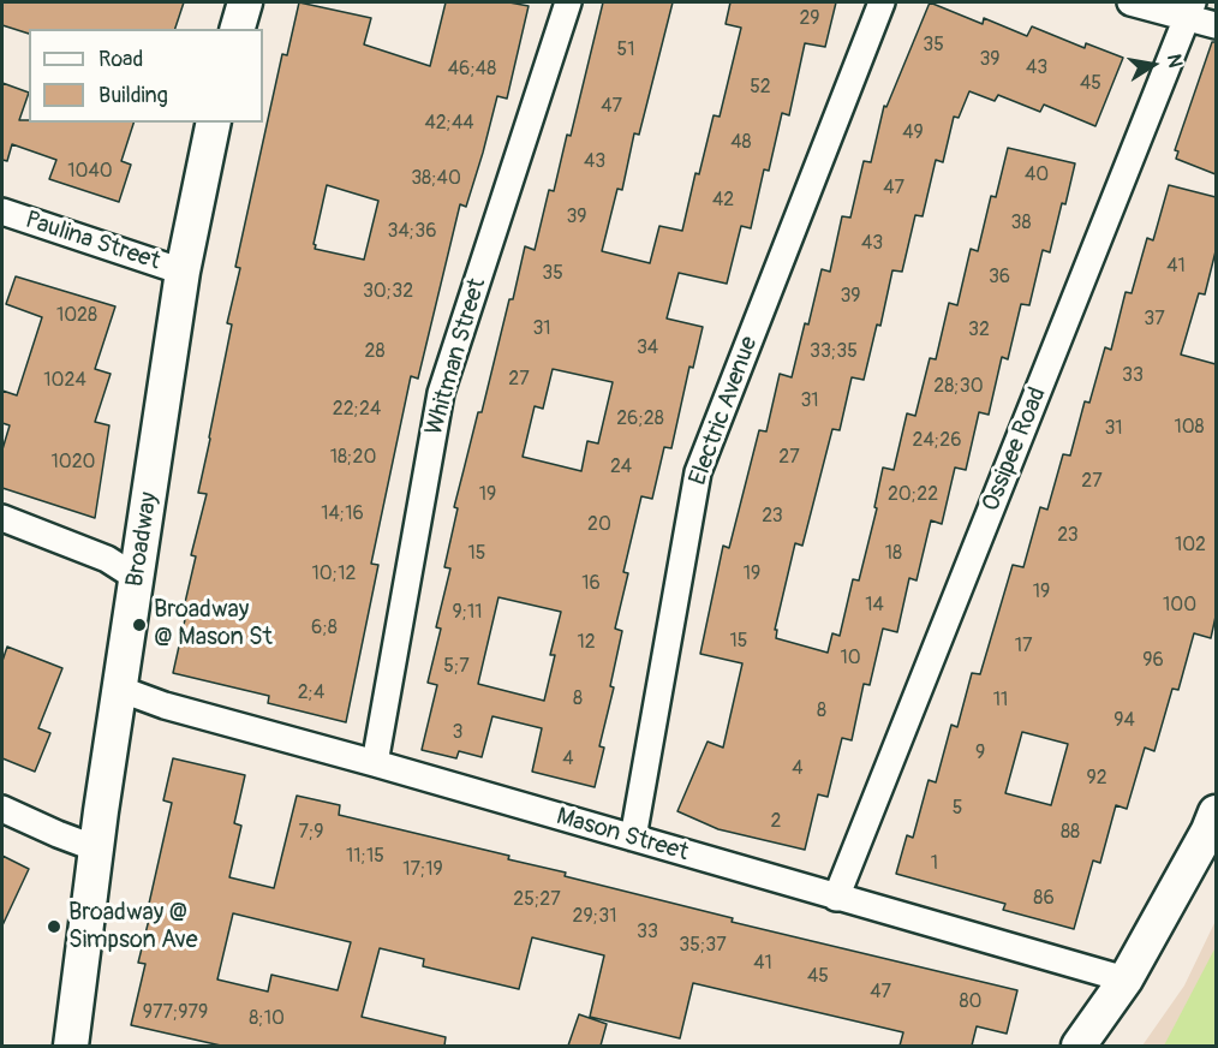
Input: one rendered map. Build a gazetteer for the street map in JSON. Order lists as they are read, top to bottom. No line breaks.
{"streets":{"main road":["Broadway"],"street":["Paulina Street","Whitman Street","Electric Avenue","Ossipee Road","Mason Street"]},"crossings":[["Paulina Street","Broadway"],["Whitman Street","Mason Street"],["Electric Avenue","Mason Street"],["Ossipee Road","Mason Street"],["Broadway","Mason Street"]],"places":["Broadway @ Mason St","Broadway @ Simpson Ave"],"house_numbers":["29","35","51","39","43","46;48","45","52","47","42;44","49","48","43","1040","40","38;40","47","42","39","38","34;36","43","41","35","36","30;32","39","1028","37","31","32","34","28","33;35","33","27","1024","28;30","31","22;24","26;28","108","31","24;26","18;20","27","1020","24","27","19","20;22","14;16","23","20","23","102","15","18","10;12","19","16","19","14","100","9;11","6;8","15","12","17","10","96","5;7","2;4","8","11","8","94","3","9","4","4","92","5","2","7;9","88","11;15","1","17;19","86","25;27","29;31","33","35;37","41","45","47","80","977;979","8;10"],"legend":["Road","Building"],"north":"right"}
